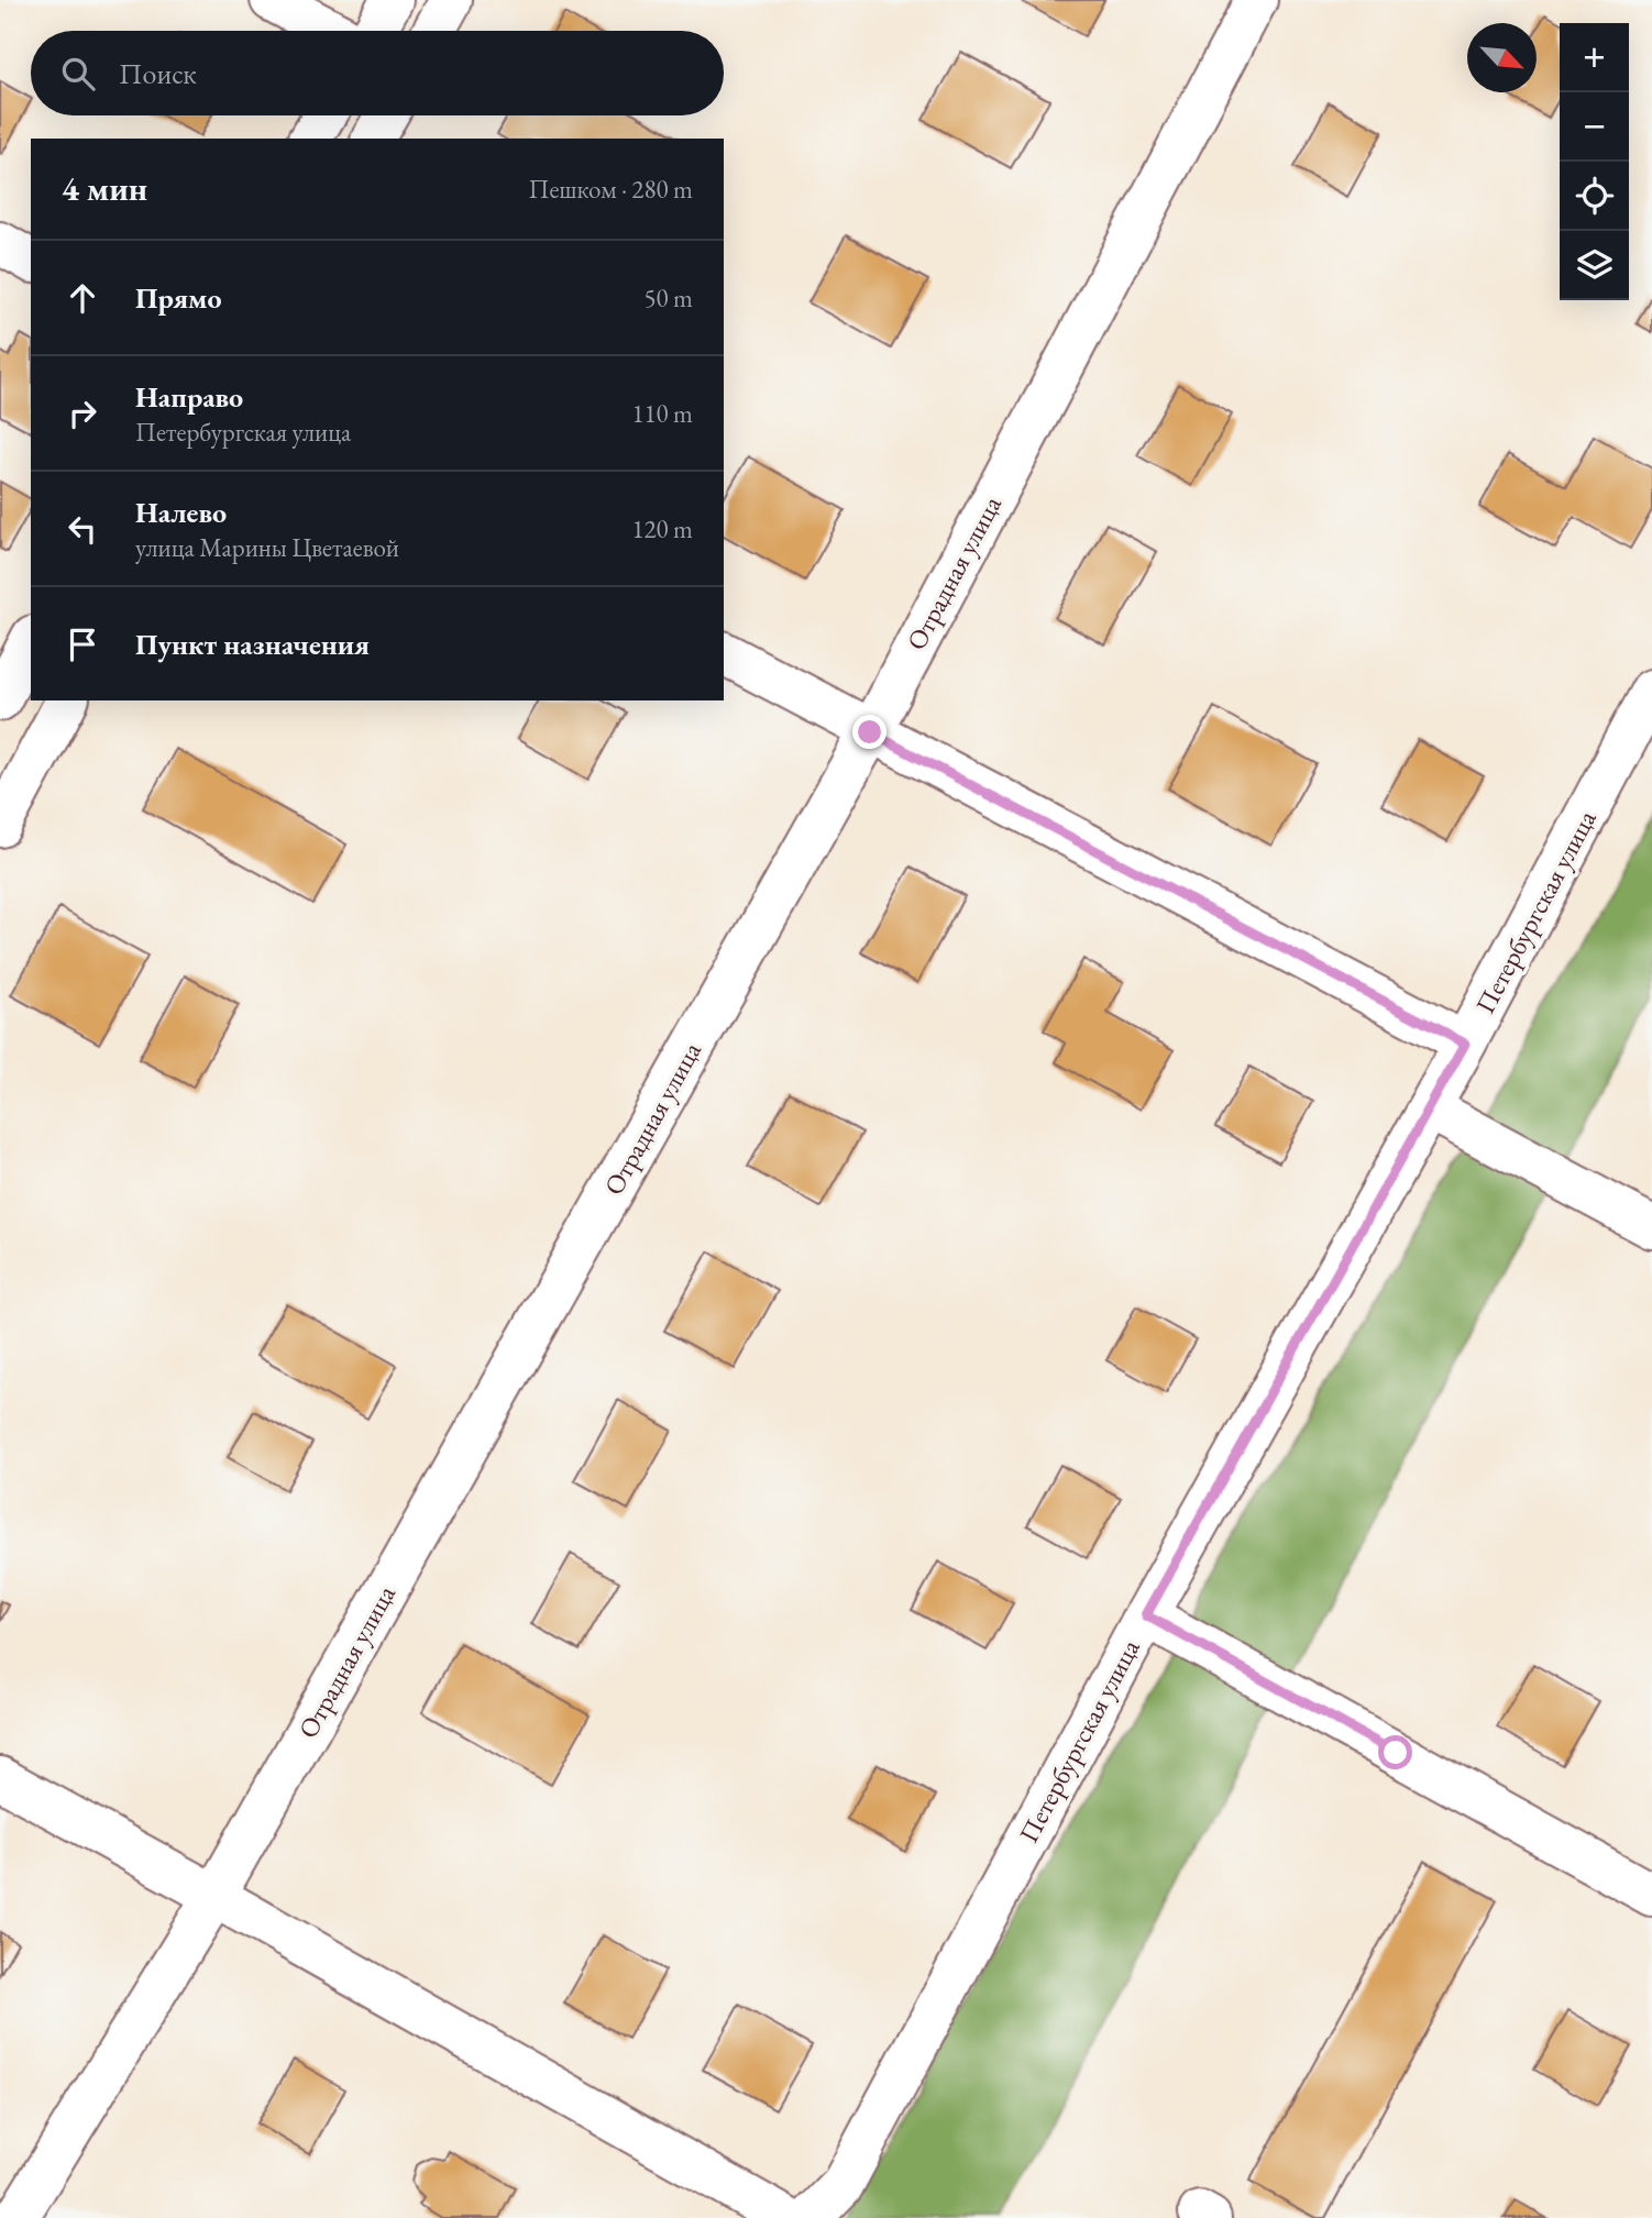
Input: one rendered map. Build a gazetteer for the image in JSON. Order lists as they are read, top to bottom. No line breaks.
{"streets":{"street":["Отрадная улица","Петербургская улица"]},"north":"bottom right","page":{"map_buttons":["+","−"],"search":"Поиск","heading":["4 мин","Пешком · 280 m"],"list":[["Прямо","50 m"],["Направо","Петербургская улица","110 m"],["Налево","улица Марины Цветаевой","120 m"],"Пункт назначения"]}}
